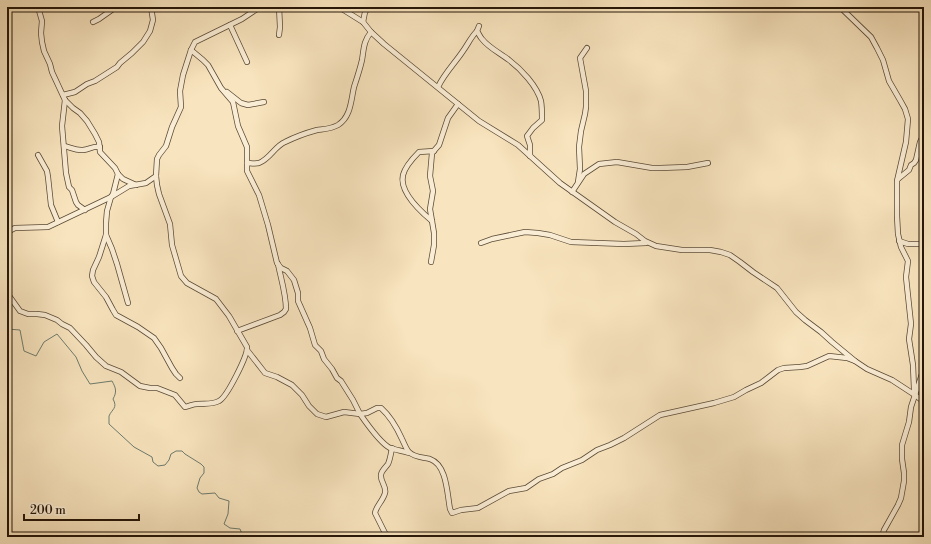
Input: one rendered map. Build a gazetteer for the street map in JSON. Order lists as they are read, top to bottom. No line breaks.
{"scale_bar":"200 m"}
